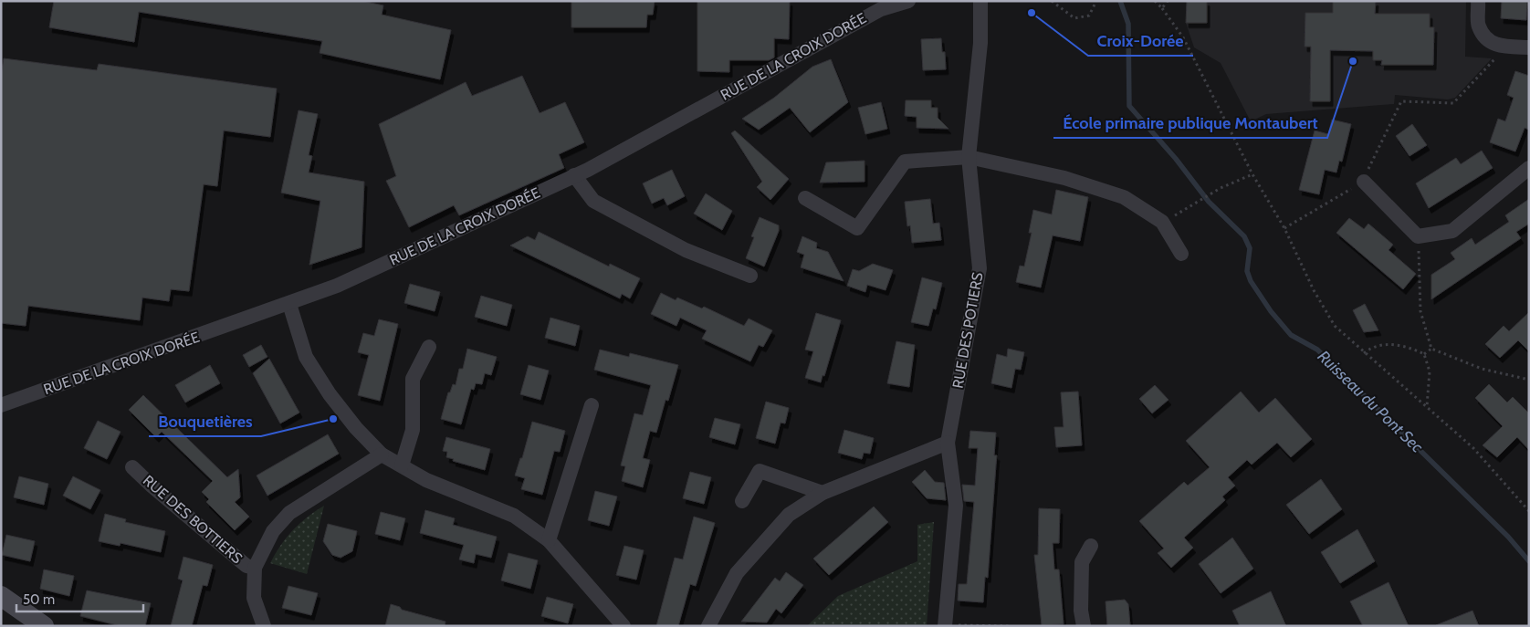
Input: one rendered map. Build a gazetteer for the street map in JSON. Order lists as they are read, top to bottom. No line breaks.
{"streets":{"street":["RUE DE LA CROIX DORÉE","RUE DES POTIERS","RUE DES BOTTIERS"]},"water":["Ruisseau du Pont Sec"],"places":["Croix-Dorée","École primaire publique Montaubert","Bouquetières"],"scale_bar":"50 m"}
